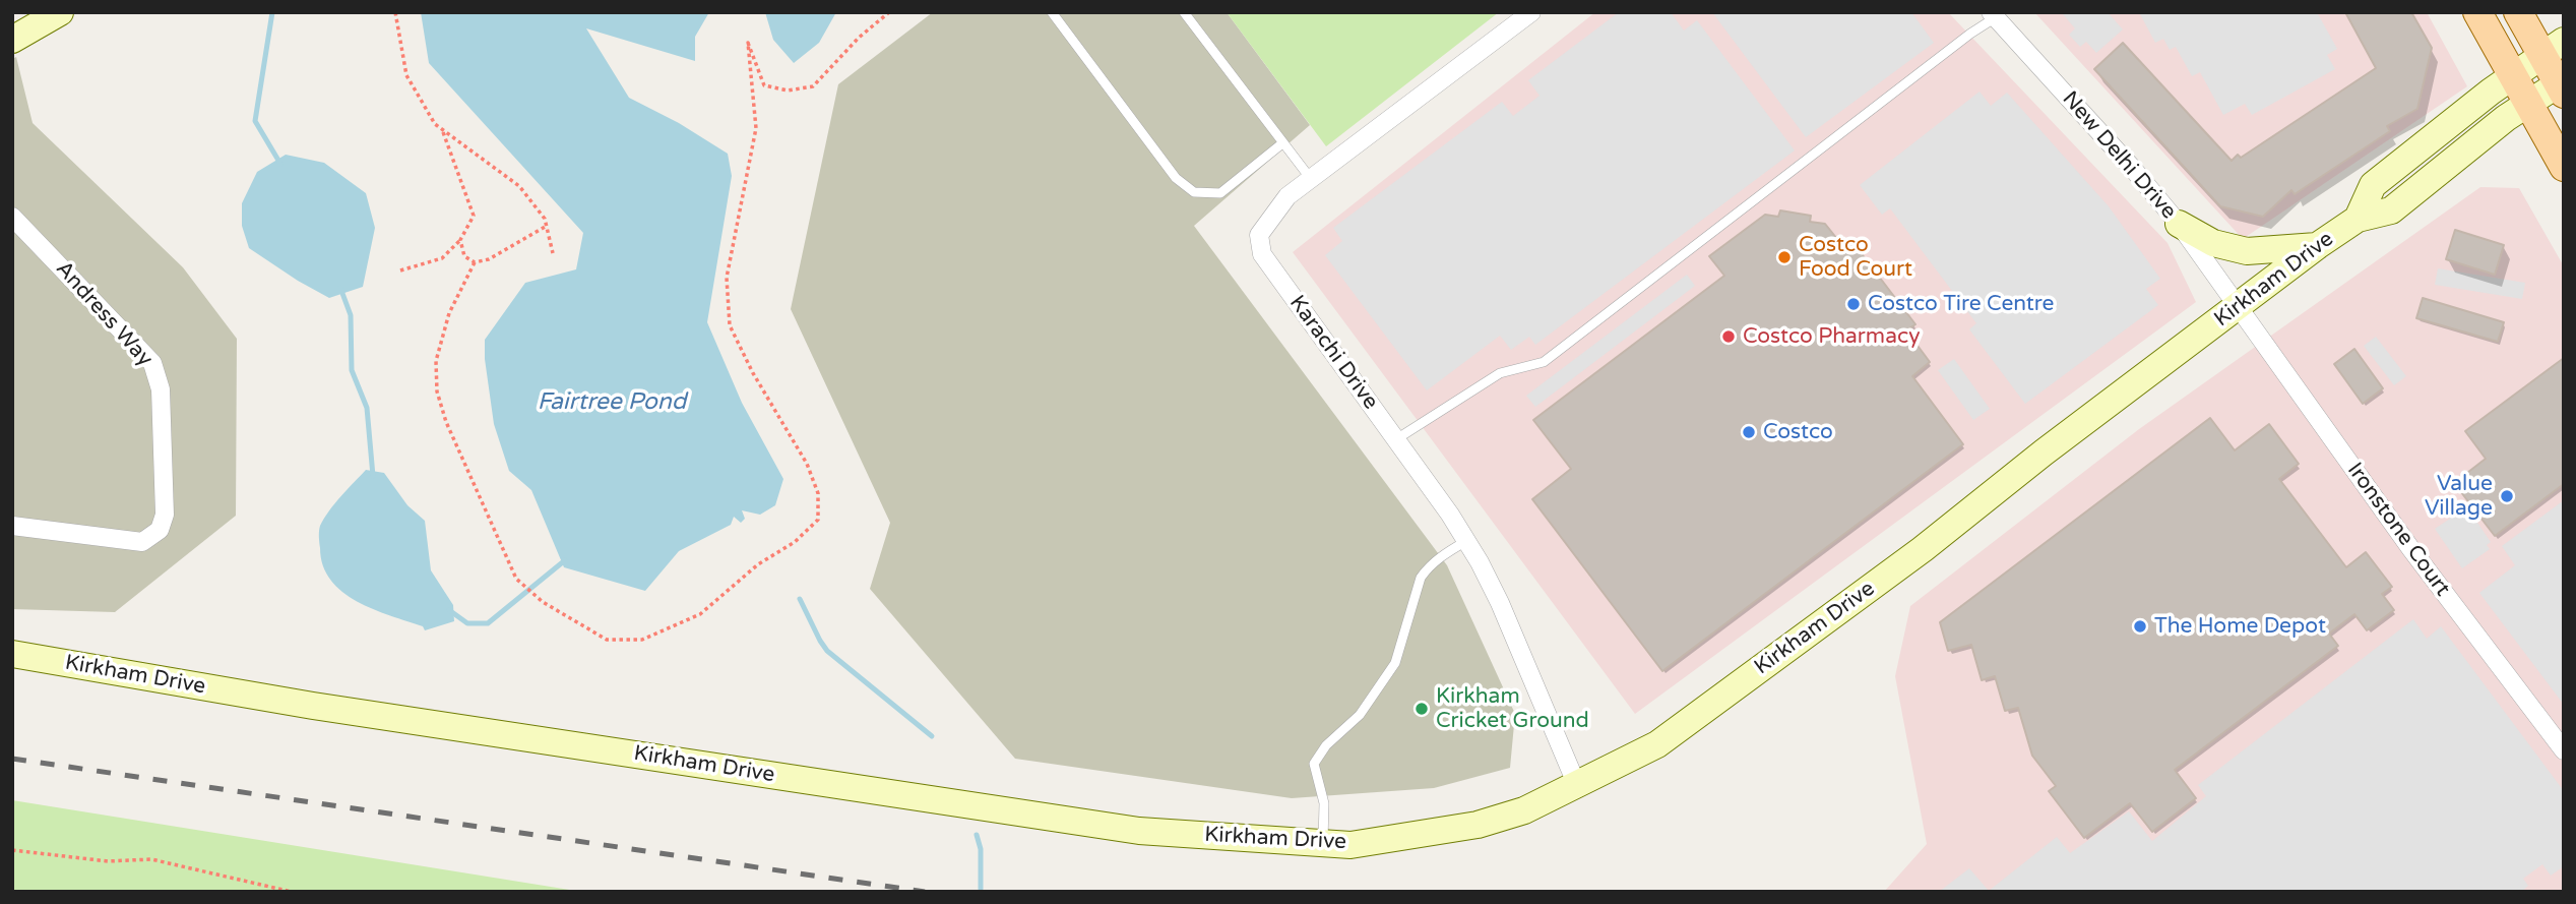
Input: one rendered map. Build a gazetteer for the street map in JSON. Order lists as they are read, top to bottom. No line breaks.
{"streets":{"street":["New Delhi Drive","Kirkham Drive","Andress Way","Karachi Drive","Ironstone Court"]},"crossings":[["New Delhi Drive","Kirkham Drive"],["New Delhi Drive","Ironstone Court"],["Kirkham Drive","Karachi Drive"],["Kirkham Drive","Ironstone Court"]],"water":["Fairtree Pond"],"places":["Costco Food Court","Costco Tire Centre","Costco Pharmacy","Costco","Value Village","The Home Depot","Kirkham Cricket Ground"]}
